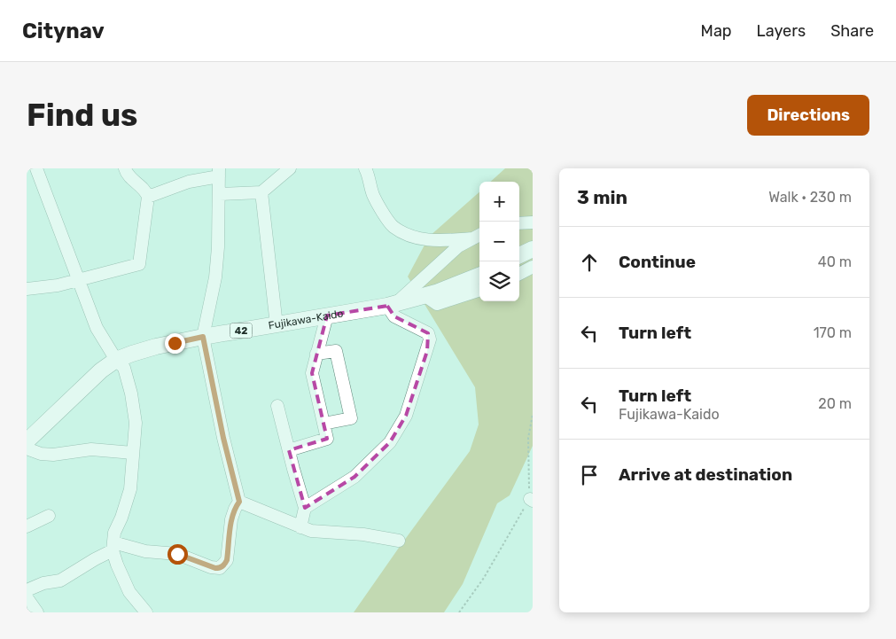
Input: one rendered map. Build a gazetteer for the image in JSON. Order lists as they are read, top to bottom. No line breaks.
{"streets":{"main road":["Fujikawa-Kaido","42"]},"page":{"header":"Citynav","nav":["Map","Layers","Share"],"buttons":"Directions","title":"Find us","heading":["3 min","Walk · 230 m"],"map_buttons":["+","−"],"list":[["Continue","40 m"],["Turn left","170 m"],["Turn left","Fujikawa-Kaido","20 m"],"Arrive at destination"]}}
